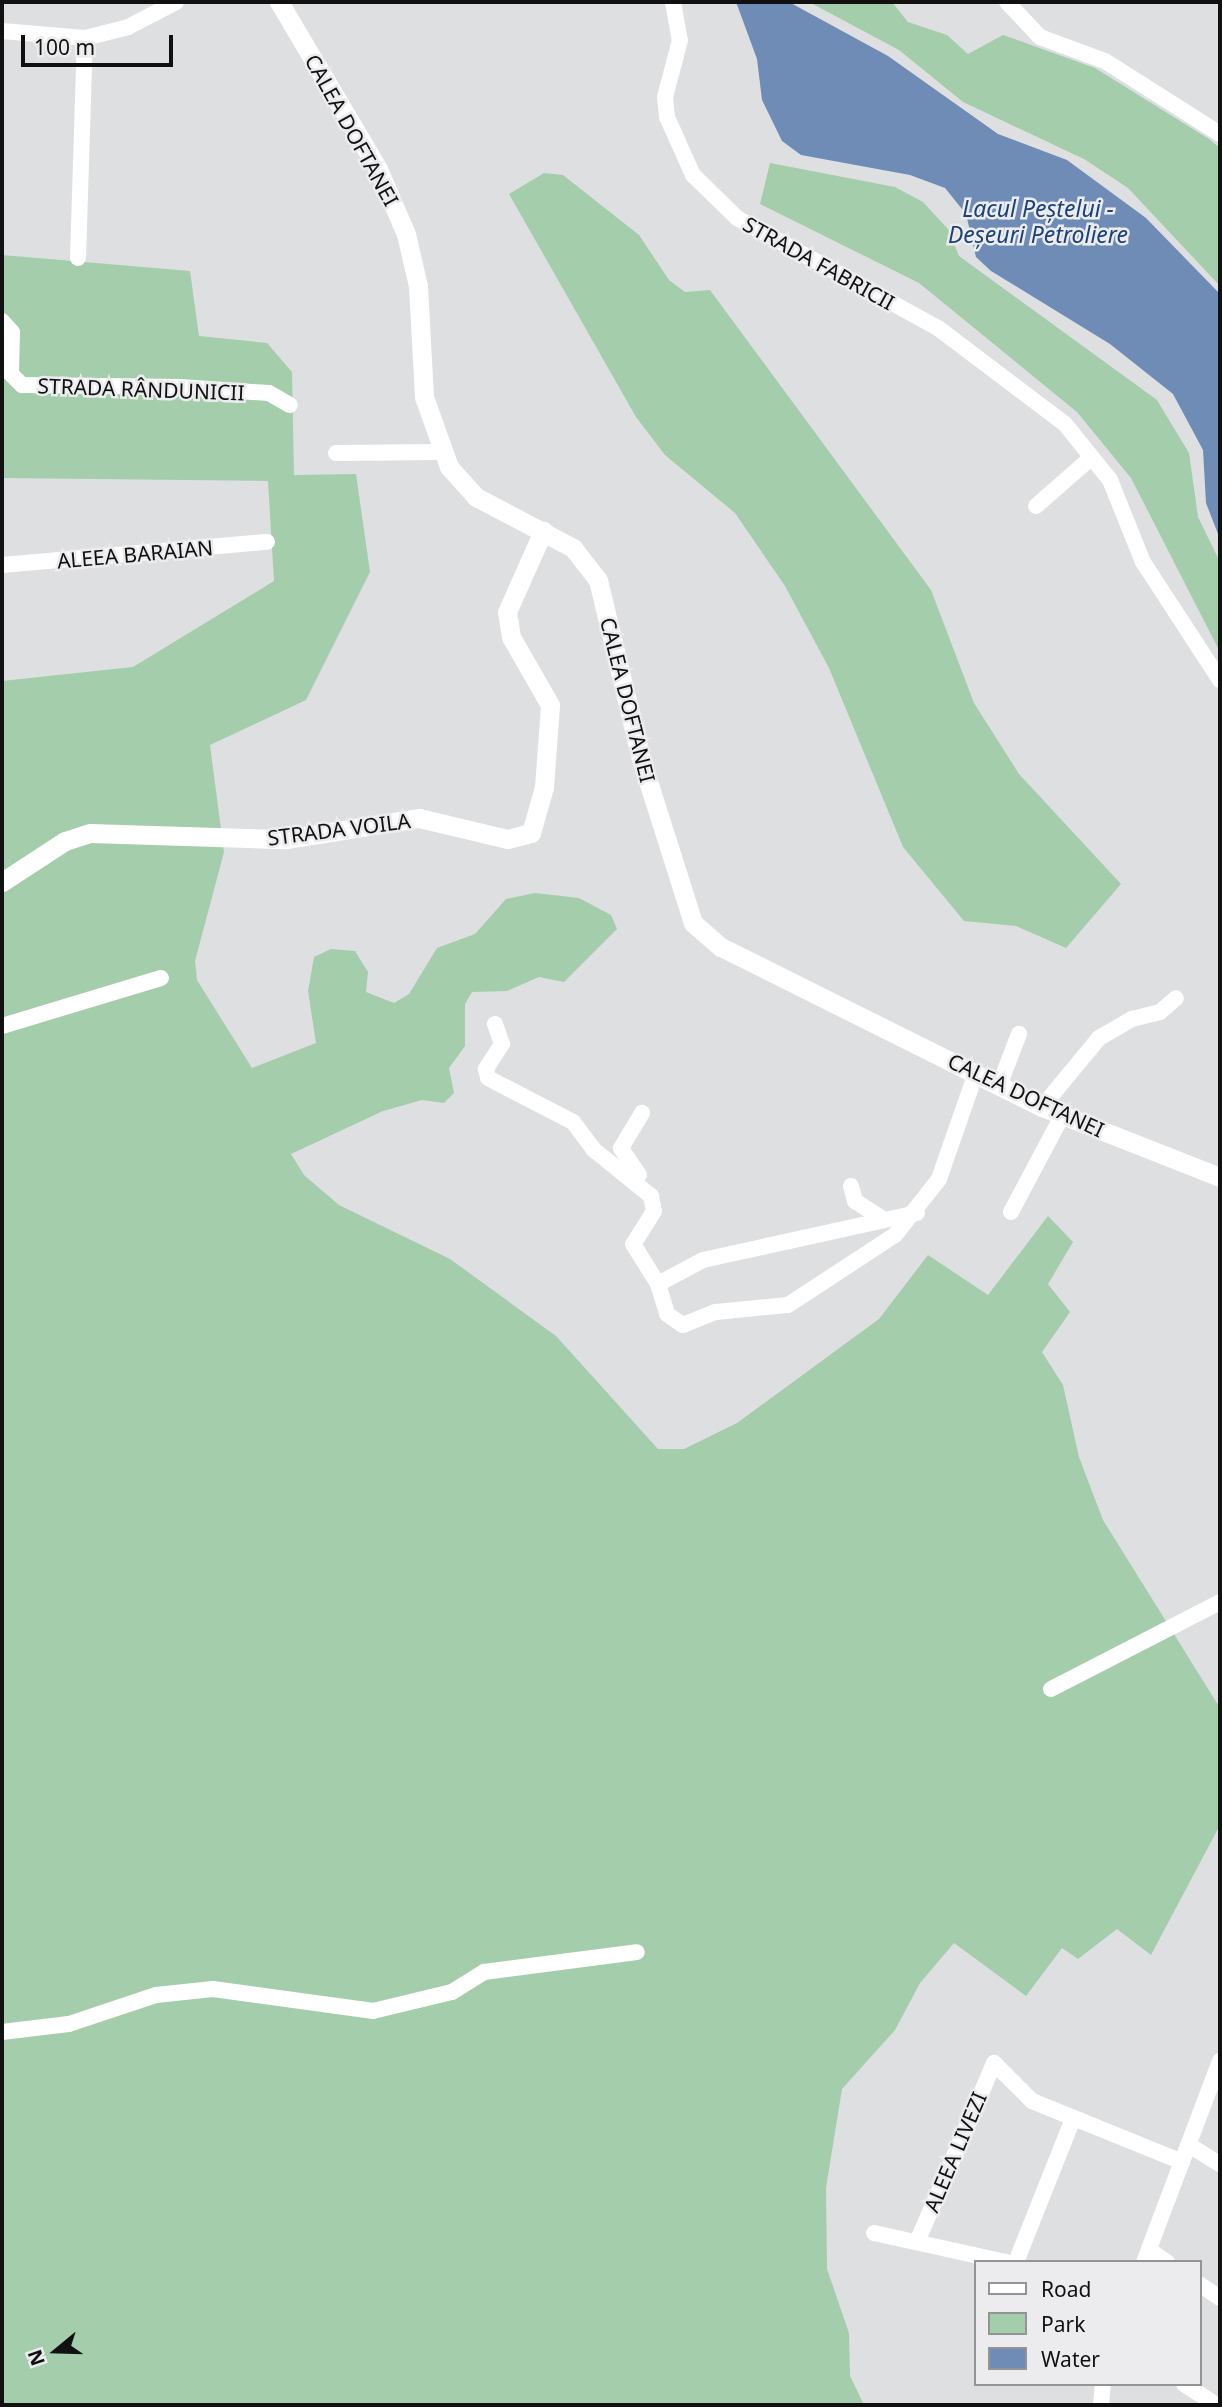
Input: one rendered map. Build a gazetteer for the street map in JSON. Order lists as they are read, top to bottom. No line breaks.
{"streets":{"main road":["CALEA DOFTANEI","STRADA VOILA"],"street":["STRADA FABRICII","STRADA RÂNDUNICII","ALEEA BARAIAN","ALEEA LIVEZI"]},"crossings":[["CALEA DOFTANEI","STRADA VOILA"]],"water":["Lacul Peștelui - Deșeuri Petroliere"],"legend":["Road","Park","Water"],"scale_bar":"100 m","north":"left"}
